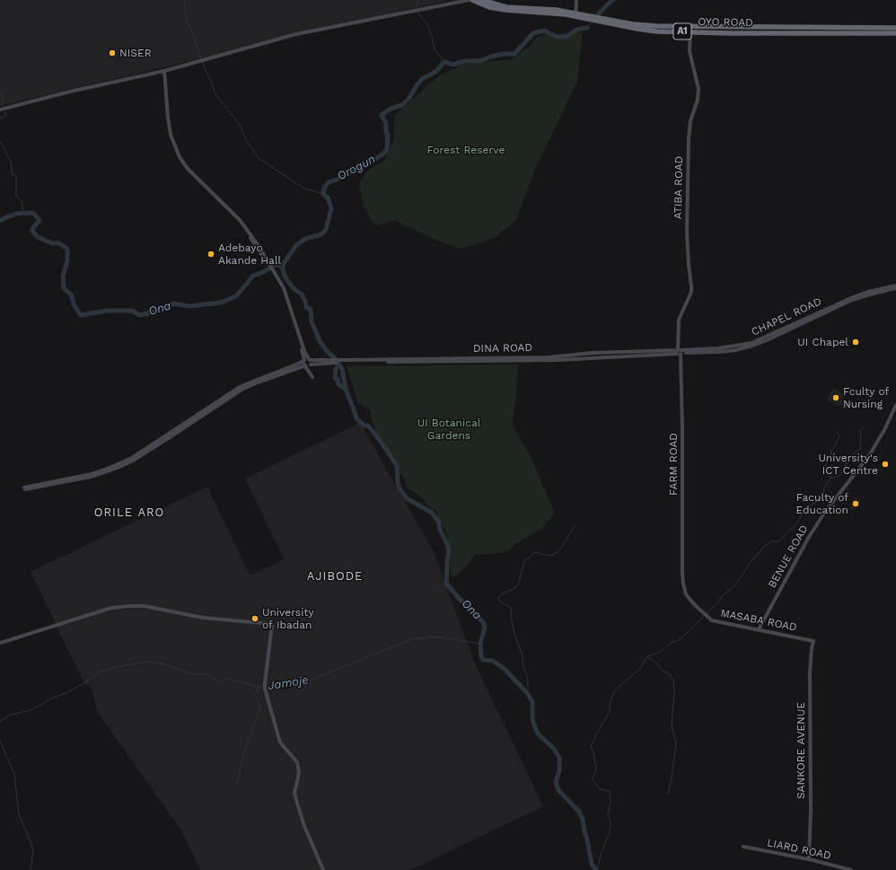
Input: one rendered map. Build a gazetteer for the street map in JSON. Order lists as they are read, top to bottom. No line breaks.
{"streets":{"highway":["OYO ROAD","A1"],"street":["ATIBA ROAD","CHAPEL ROAD","DINA ROAD","FARM ROAD","BENUE ROAD","MASABA ROAD","SANKORE AVENUE","LIARD ROAD"]},"crossings":[["OYO ROAD","ATIBA ROAD"],["ATIBA ROAD","CHAPEL ROAD"],["ATIBA ROAD","DINA ROAD"],["ATIBA ROAD","FARM ROAD"],["CHAPEL ROAD","DINA ROAD"],["CHAPEL ROAD","FARM ROAD"],["DINA ROAD","FARM ROAD"],["FARM ROAD","MASABA ROAD"],["BENUE ROAD","MASABA ROAD"],["MASABA ROAD","SANKORE AVENUE"],["SANKORE AVENUE","LIARD ROAD"]],"districts":["ORILE ARO","AJIBODE"],"water":["Orogun","Ona","Jamoje"],"parks":["Forest Reserve","UI Botanical Gardens"],"places":["NISER","Adebayo Akande Hall","UI Chapel","Fculty of Nursing","University's ICT Centre","Faculty of Education","University of Ibadan"]}
